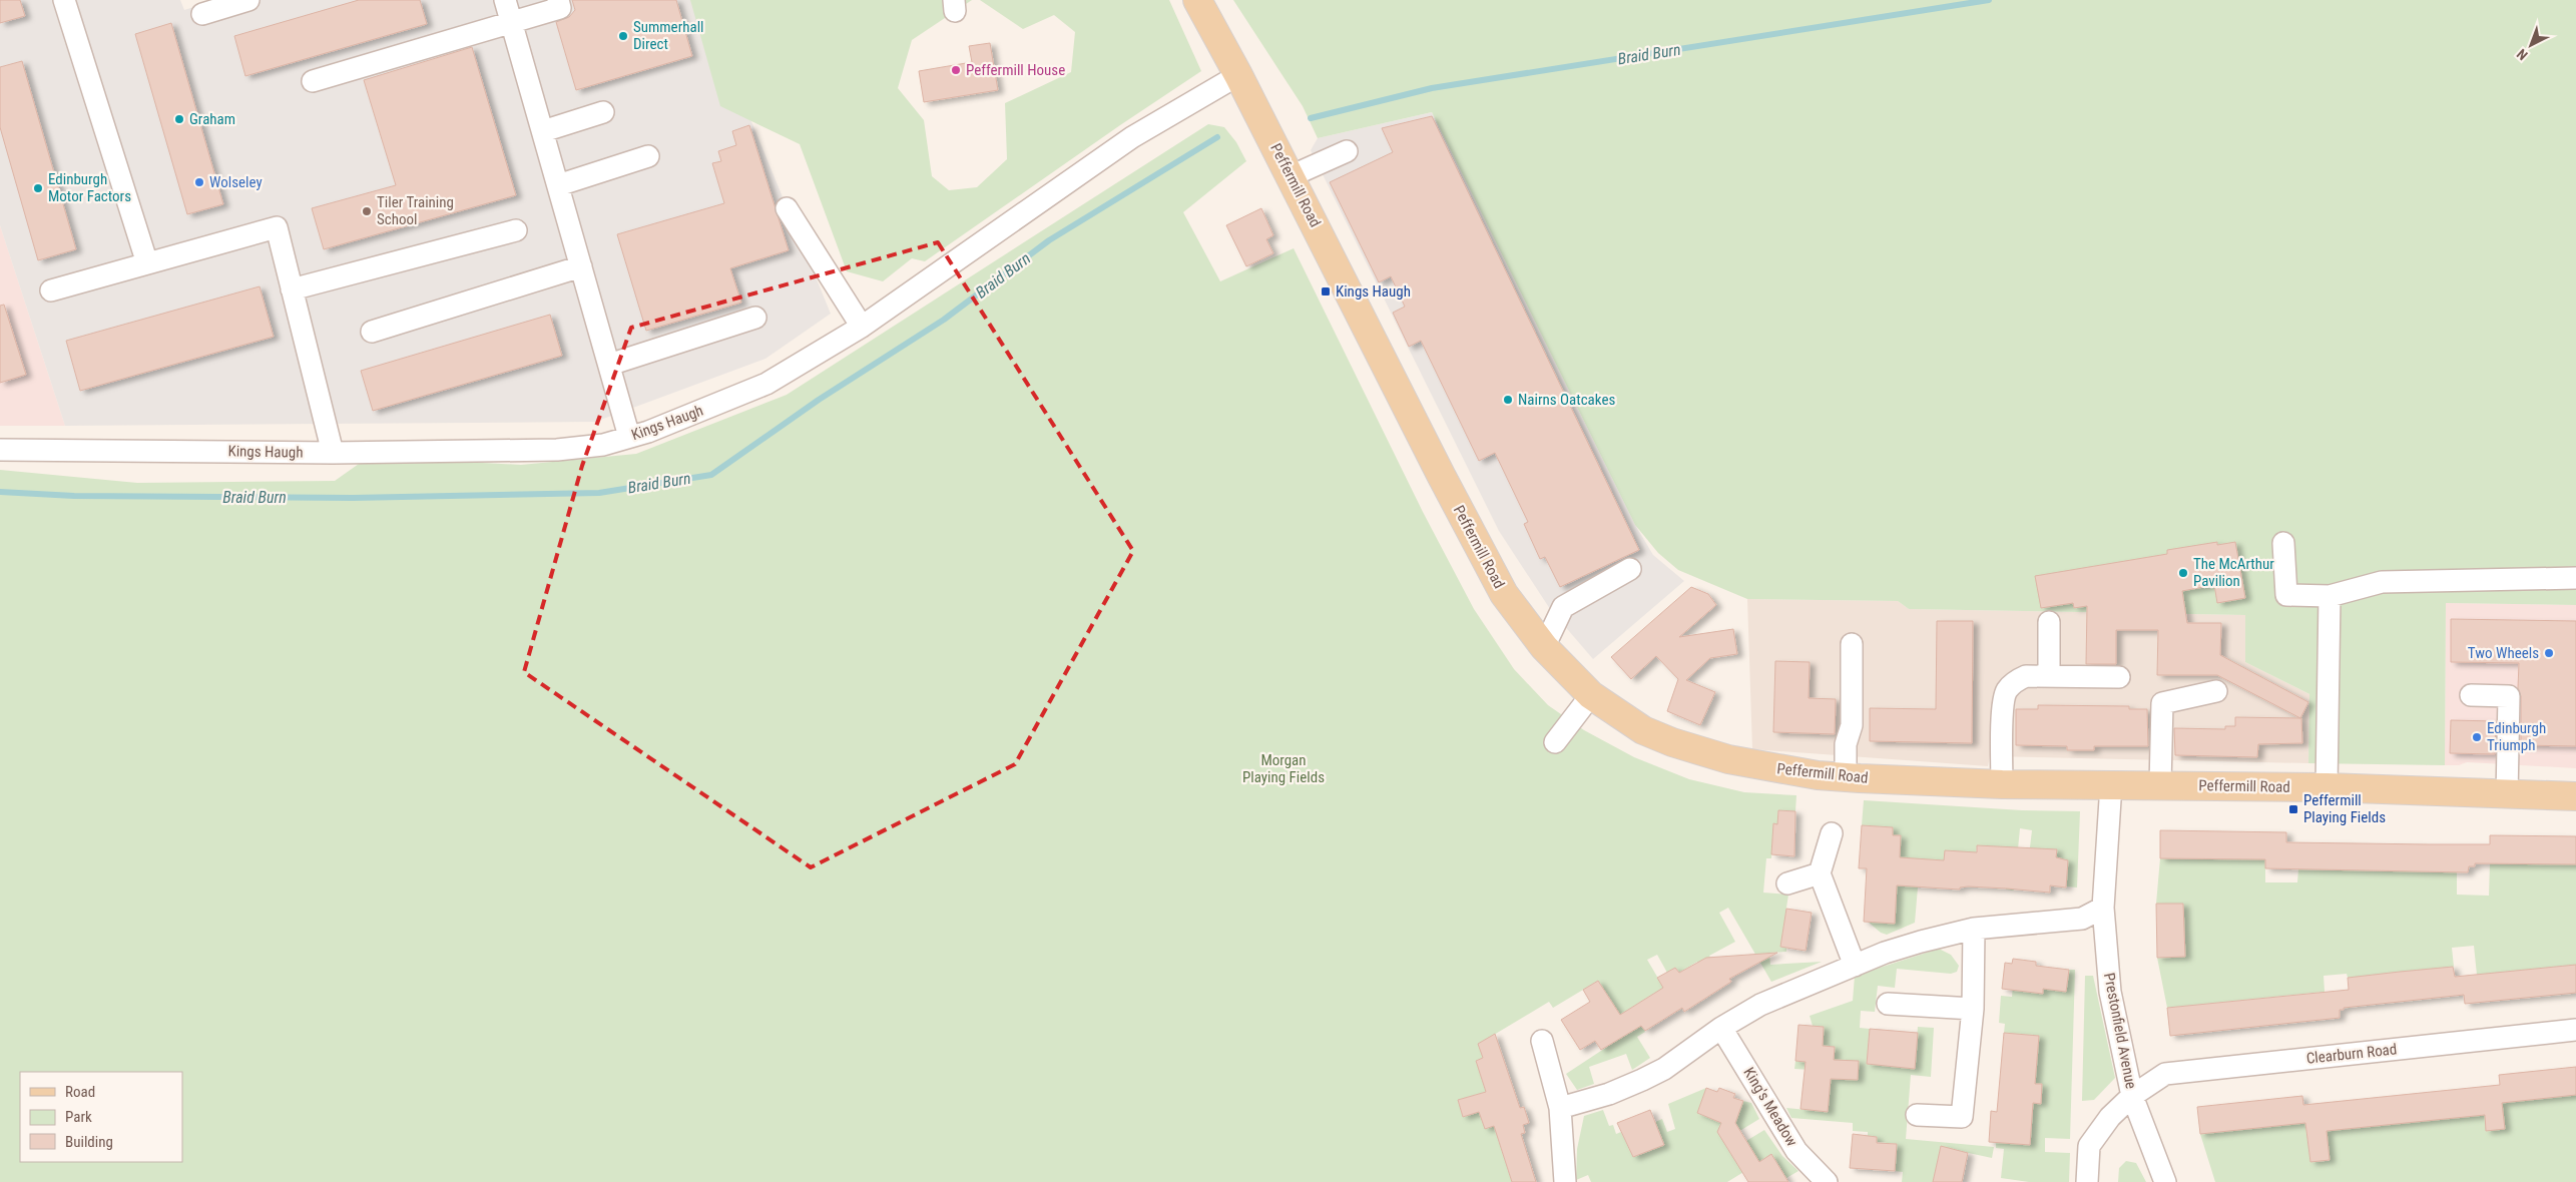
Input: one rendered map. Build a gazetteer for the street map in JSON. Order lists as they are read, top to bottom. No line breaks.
{"streets":{"main road":["Peffermill Road"],"street":["Kings Haugh","Prestonfield Avenue","Clearburn Road","King's Meadow"]},"crossings":[["Peffermill Road","Kings Haugh"],["Peffermill Road","Prestonfield Avenue"],["Prestonfield Avenue","Clearburn Road"]],"water":["Braid Burn"],"parks":["Morgan Playing Fields"],"places":{"other":["Summerhall Direct","Peffermill House","Graham","Wolseley","Edinburgh Motor Factors","Tiler Training School","Nairns Oatcakes","The McArthur Pavilion","Two Wheels","Edinburgh Triumph"],"transit":["Kings Haugh","Peffermill Playing Fields"]},"legend":["Road","Park","Building"],"north":"bottom left"}
